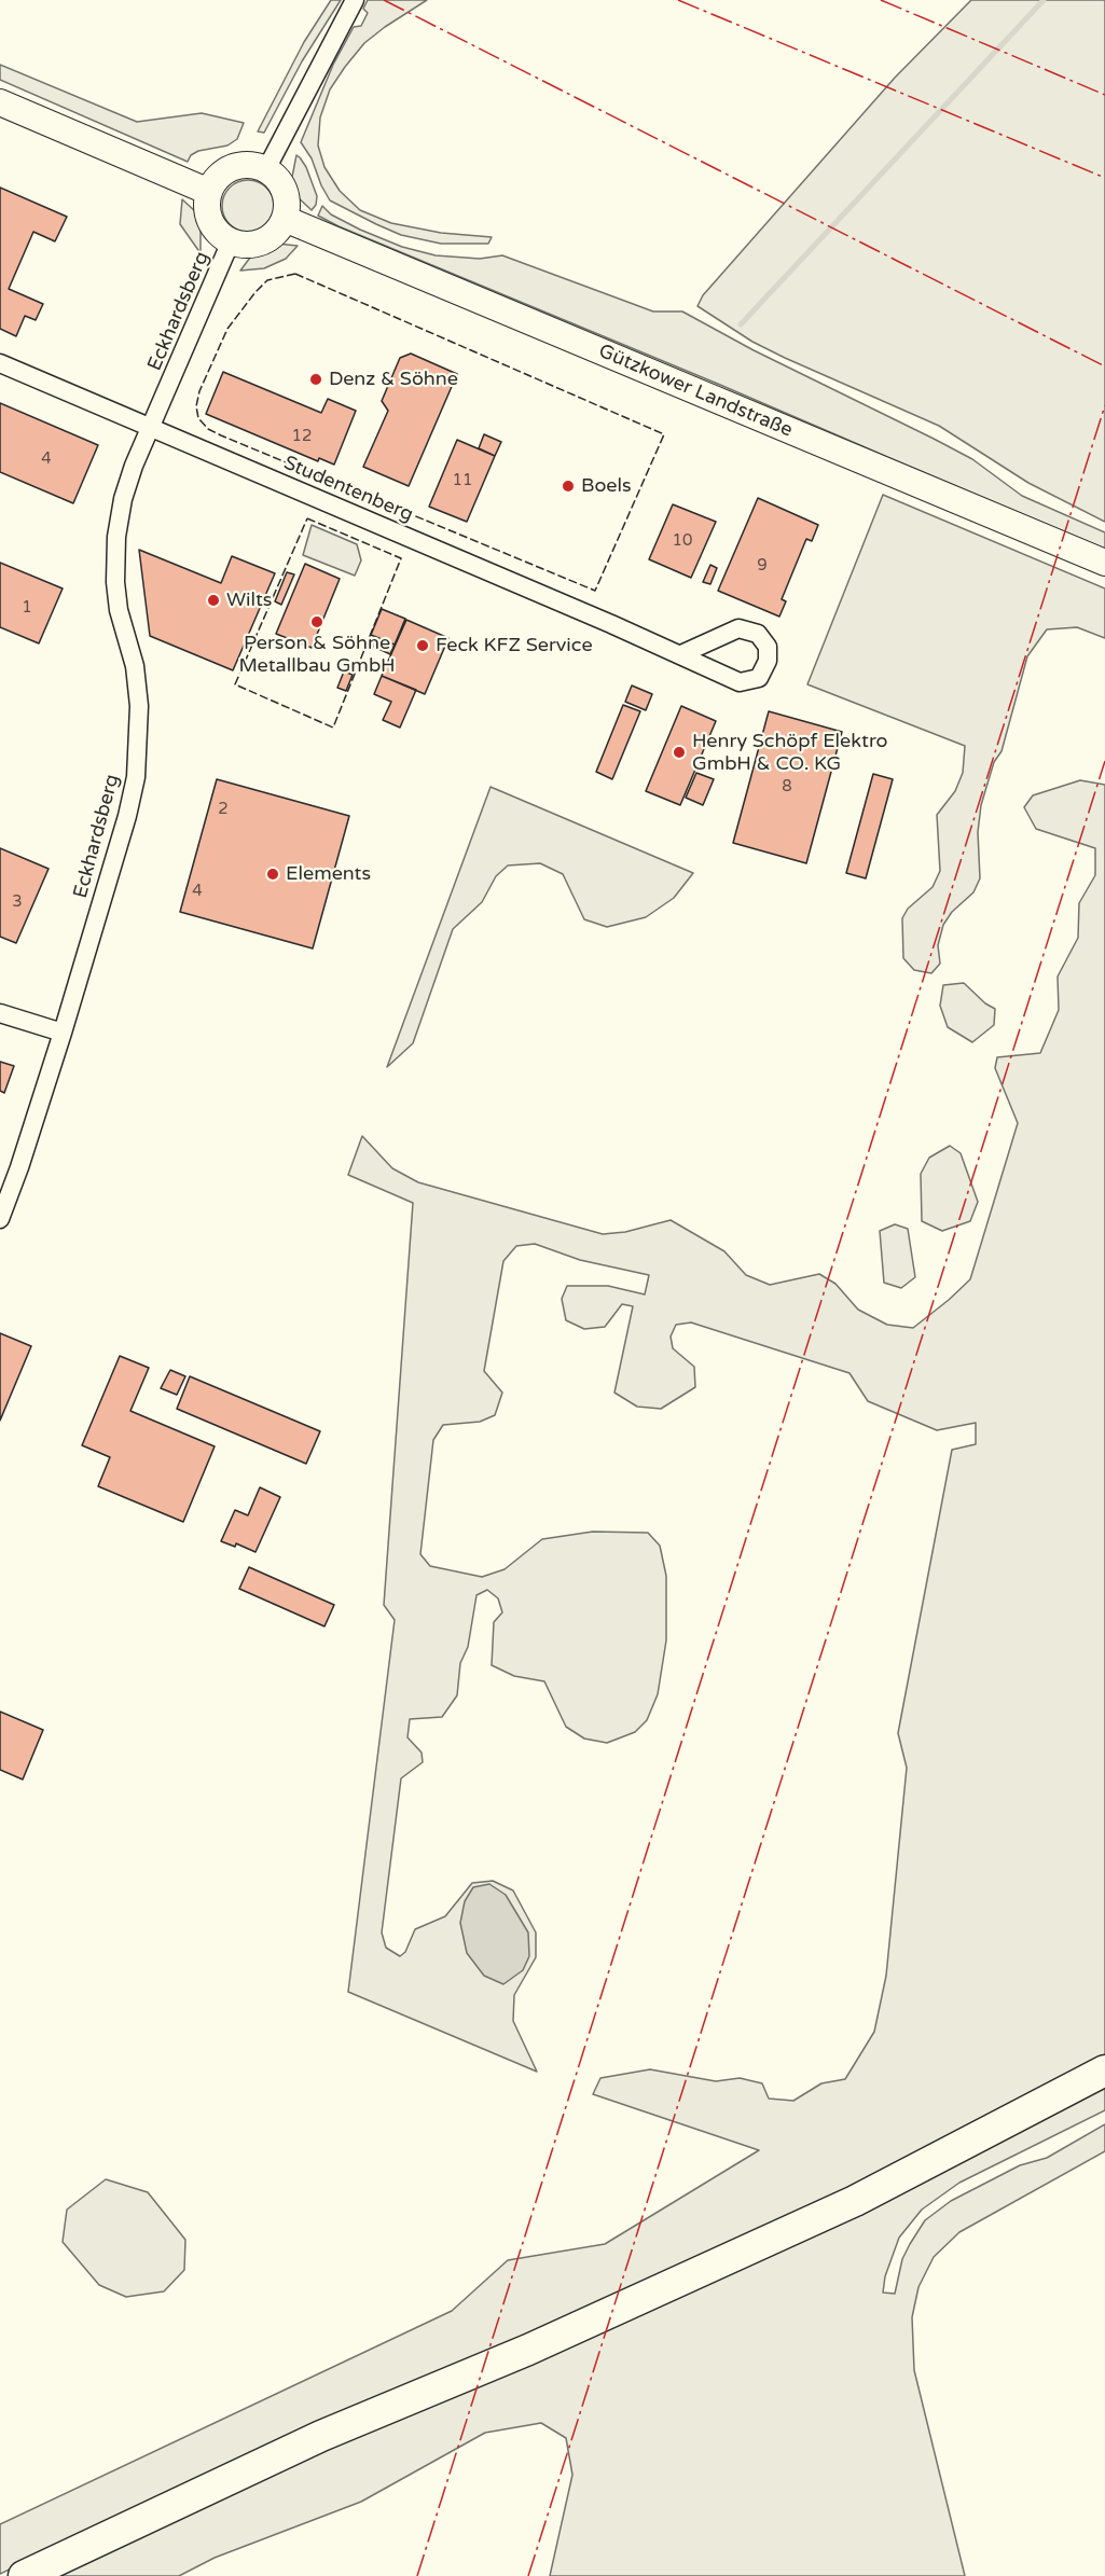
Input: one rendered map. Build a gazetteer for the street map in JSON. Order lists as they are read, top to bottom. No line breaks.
{"streets":{"main road":["Gützkower Landstraße"],"street":["Eckhardsberg","Studentenberg"]},"crossings":[["Eckhardsberg","Gützkower Landstraße"],["Eckhardsberg","Studentenberg"]],"places":["Denz & Söhne","Boels","Wilts","Person & Söhne Metallbau GmbH","Feck KFZ Service","Henry Schöpf Elektro GmbH & CO. KG","Elements"],"house_numbers":["12","4","11","10","9","1","8","2","4","3"]}
